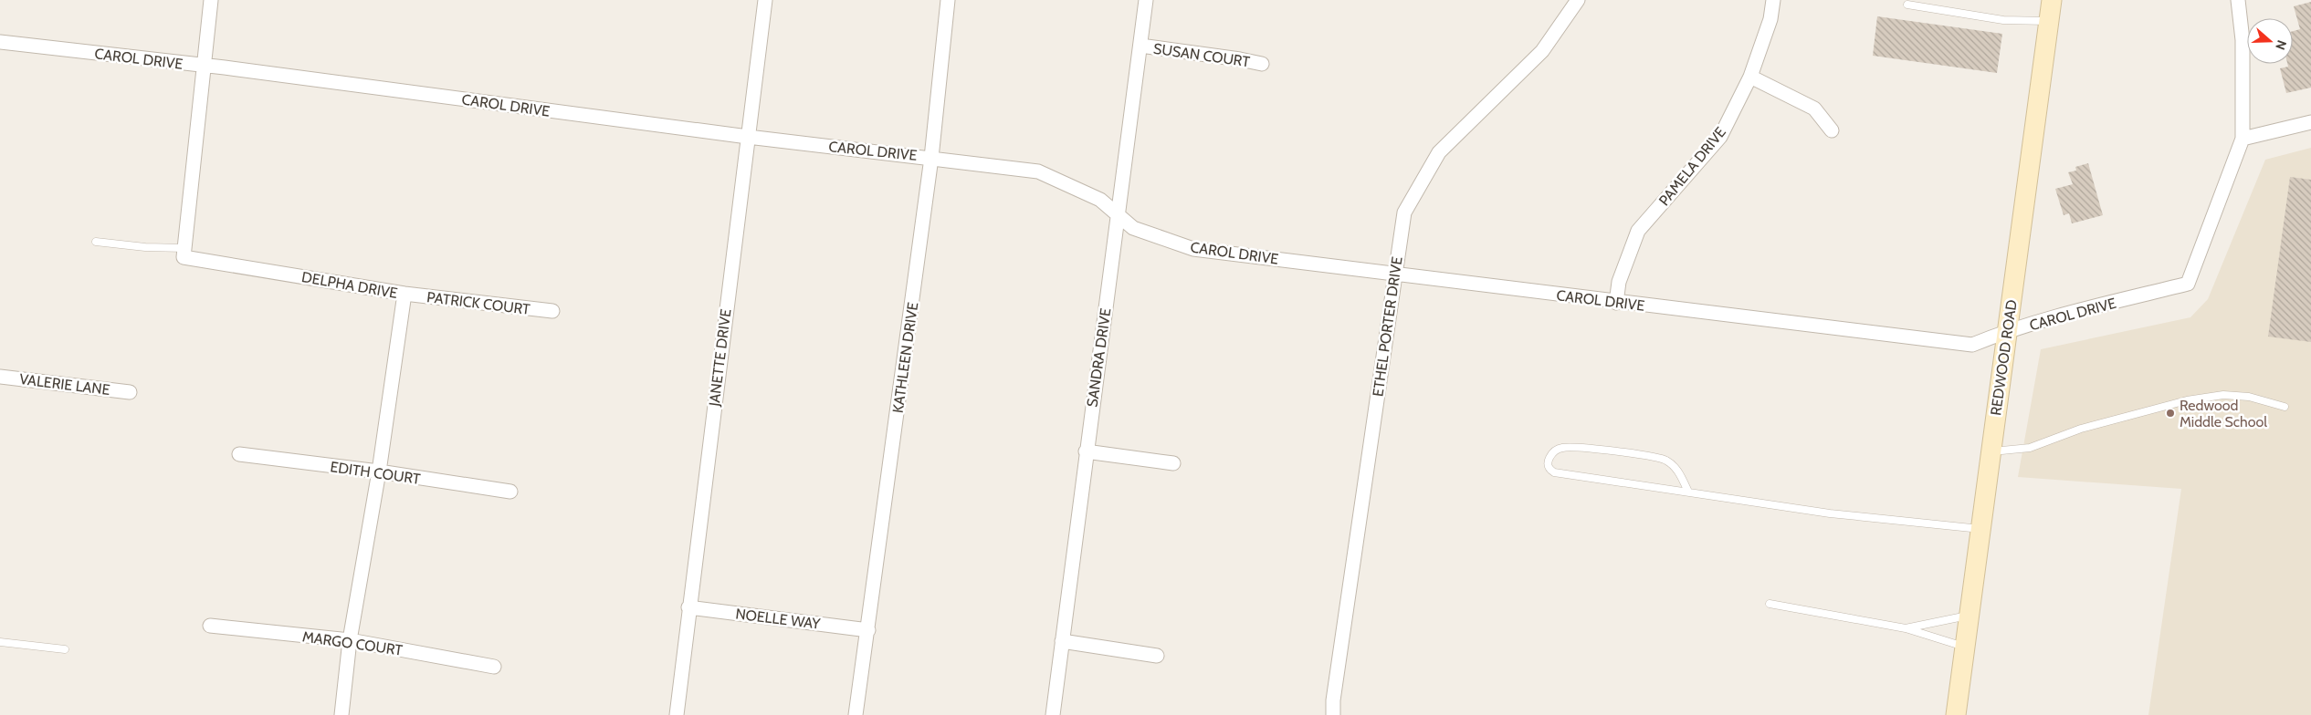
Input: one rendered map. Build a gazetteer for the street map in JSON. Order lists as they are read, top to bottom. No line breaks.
{"streets":{"main road":["REDWOOD ROAD"],"street":["SUSAN COURT","CAROL DRIVE","PAMELA DRIVE","DELPHA DRIVE","PATRICK COURT","ETHEL PORTER DRIVE","JANETTE DRIVE","KATHLEEN DRIVE","SANDRA DRIVE","VALERIE LANE","EDITH COURT","NOELLE WAY","MARGO COURT"]},"crossings":[["SUSAN COURT","SANDRA DRIVE"],["CAROL DRIVE","PAMELA DRIVE"],["CAROL DRIVE","ETHEL PORTER DRIVE"],["CAROL DRIVE","JANETTE DRIVE"],["CAROL DRIVE","KATHLEEN DRIVE"],["CAROL DRIVE","SANDRA DRIVE"],["CAROL DRIVE","REDWOOD ROAD"],["DELPHA DRIVE","PATRICK COURT"],["DELPHA DRIVE","EDITH COURT"],["DELPHA DRIVE","MARGO COURT"],["JANETTE DRIVE","NOELLE WAY"],["KATHLEEN DRIVE","NOELLE WAY"]],"places":["Redwood Middle School"],"north":"right"}
